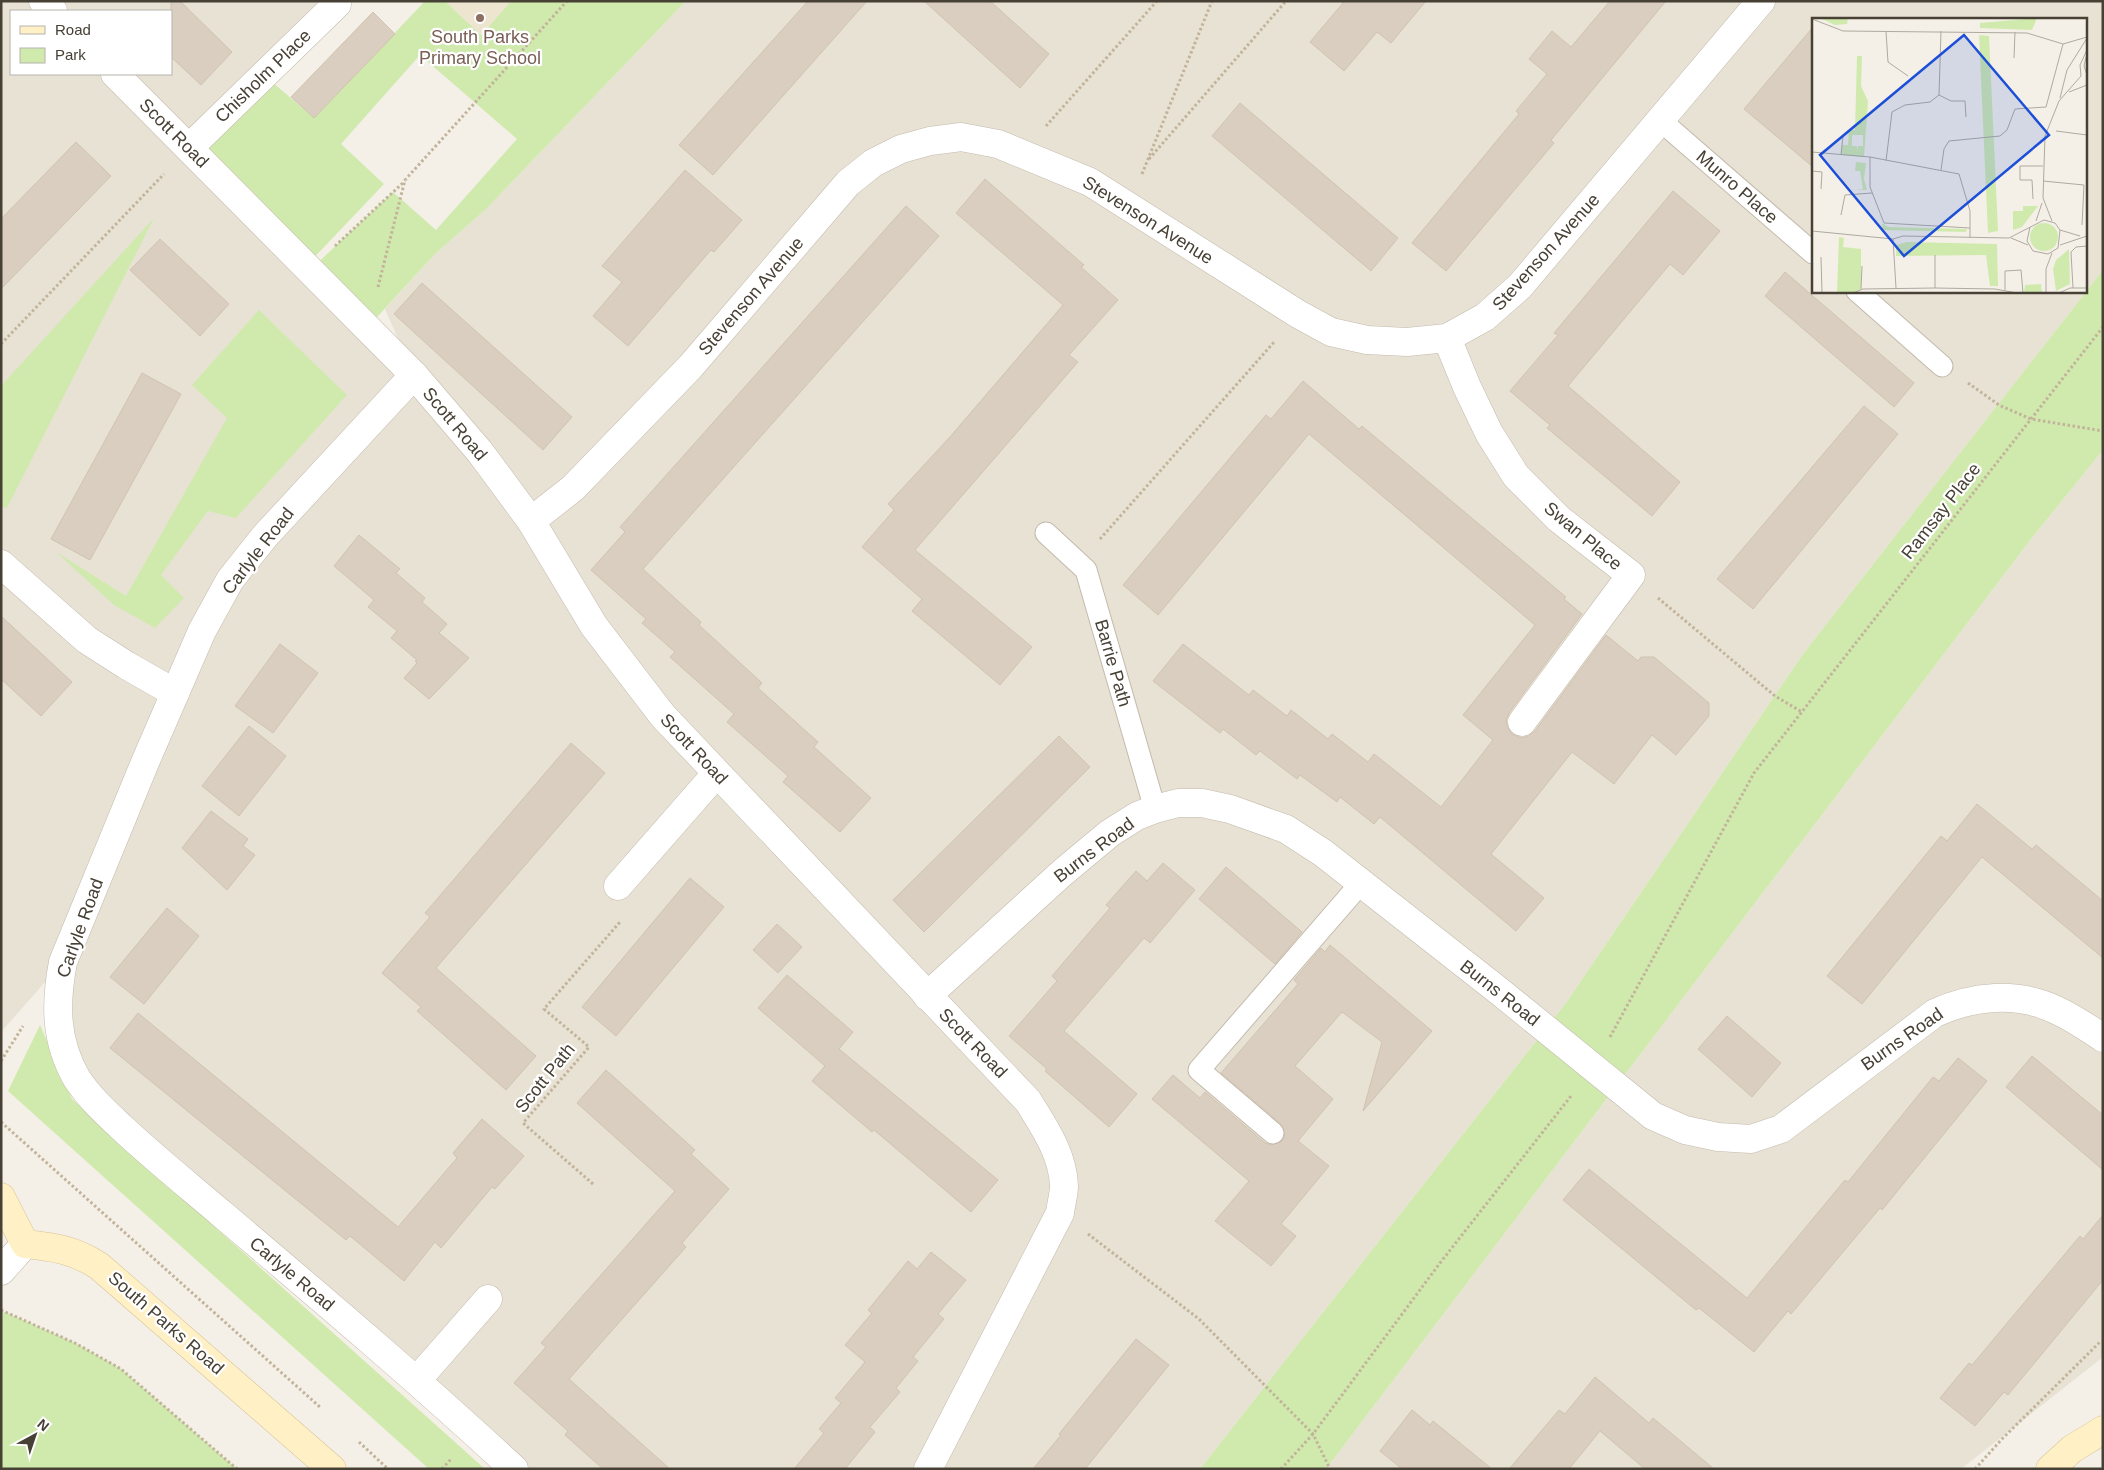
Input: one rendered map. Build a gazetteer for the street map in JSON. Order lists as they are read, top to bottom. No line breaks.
{"streets":{"street":["Chisholm Place","Scott Road","Stevenson Avenue","Swan Place","Carlyle Road","Burns Road","South Parks Road"],"lane":["Munro Place","Barrie Path"],"path":["Ramsay Place","Scott Path"]},"crossings":[["Chisholm Place","Scott Road"],["Scott Road","Stevenson Avenue"],["Scott Road","Carlyle Road"],["Scott Road","Burns Road"],["Munro Place","Stevenson Avenue"],["Stevenson Avenue","Swan Place"],["Ramsay Place","Burns Road"],["Barrie Path","Burns Road"]],"places":["South Parks Primary School"],"legend":["Road","Park"],"north":"top right"}
